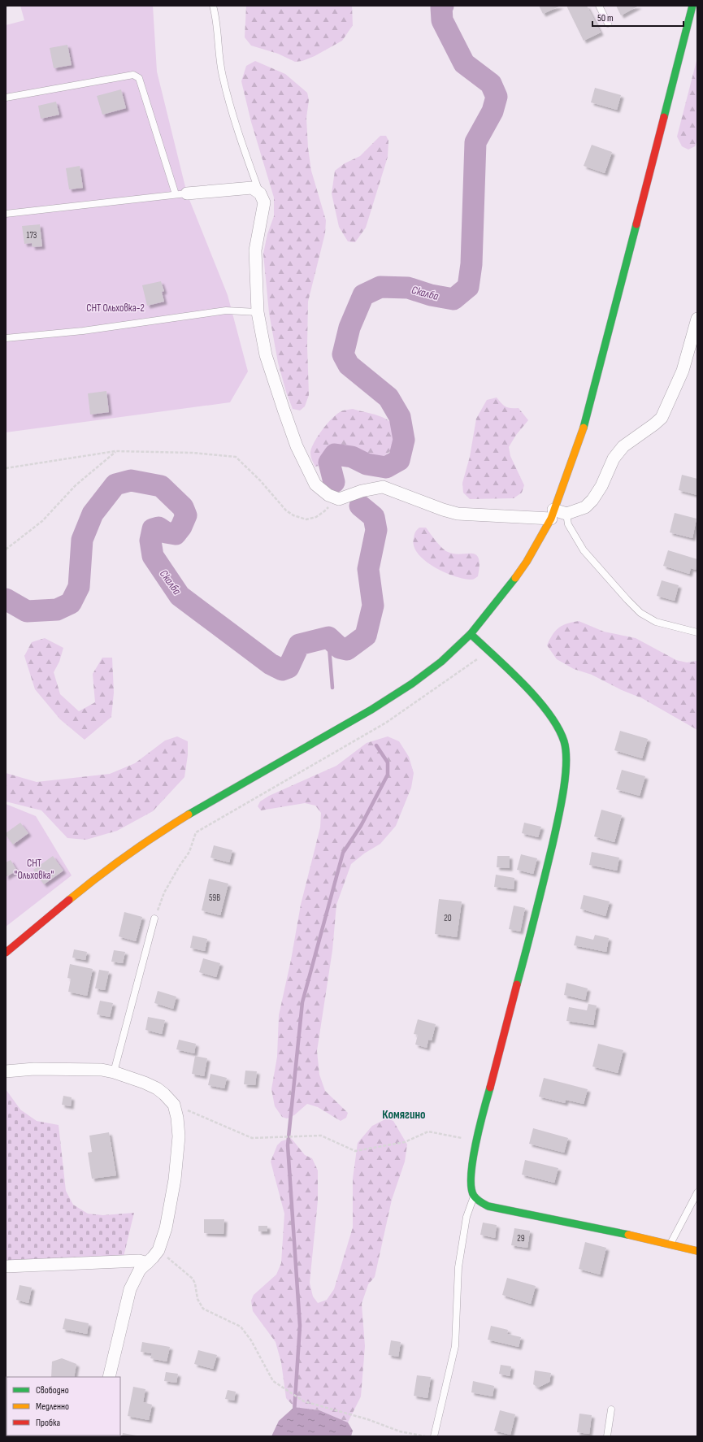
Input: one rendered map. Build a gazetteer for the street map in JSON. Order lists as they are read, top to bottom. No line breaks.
{"districts":["Комягино"],"water":["Скалба"],"parks":["СНТ Ольховка-2","СНТ \"Ольховка\""],"house_numbers":["173","59В","20","29"],"legend":["Свободно","Медленно","Пробка"],"scale_bar":"50 m"}
